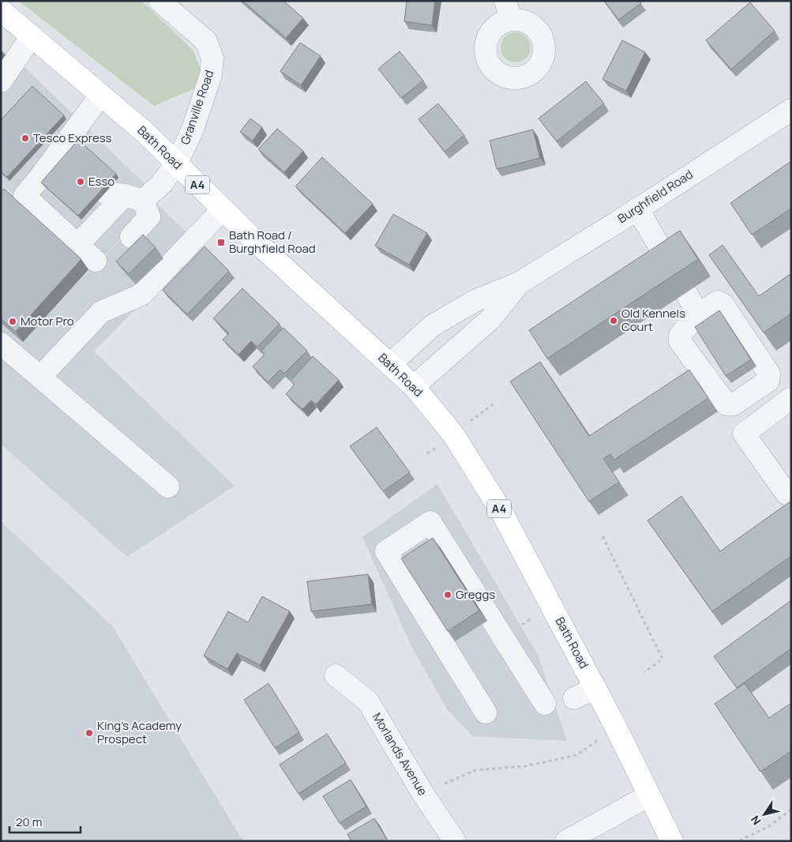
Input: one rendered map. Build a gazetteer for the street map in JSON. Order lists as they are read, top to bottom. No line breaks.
{"streets":{"main road":["Bath Road","A4"],"street":["Granville Road","Burghfield Road","Morlands Avenue"]},"crossings":[["Granville Road","Bath Road"],["Bath Road","Burghfield Road"]],"places":{"other":["Tesco Express","Esso","Old Kennels Court","Motor Pro","Greggs","King's Academy Prospect"],"transit":["Bath Road / Burghfield Road"]},"scale_bar":"20 m","north":"bottom left"}
